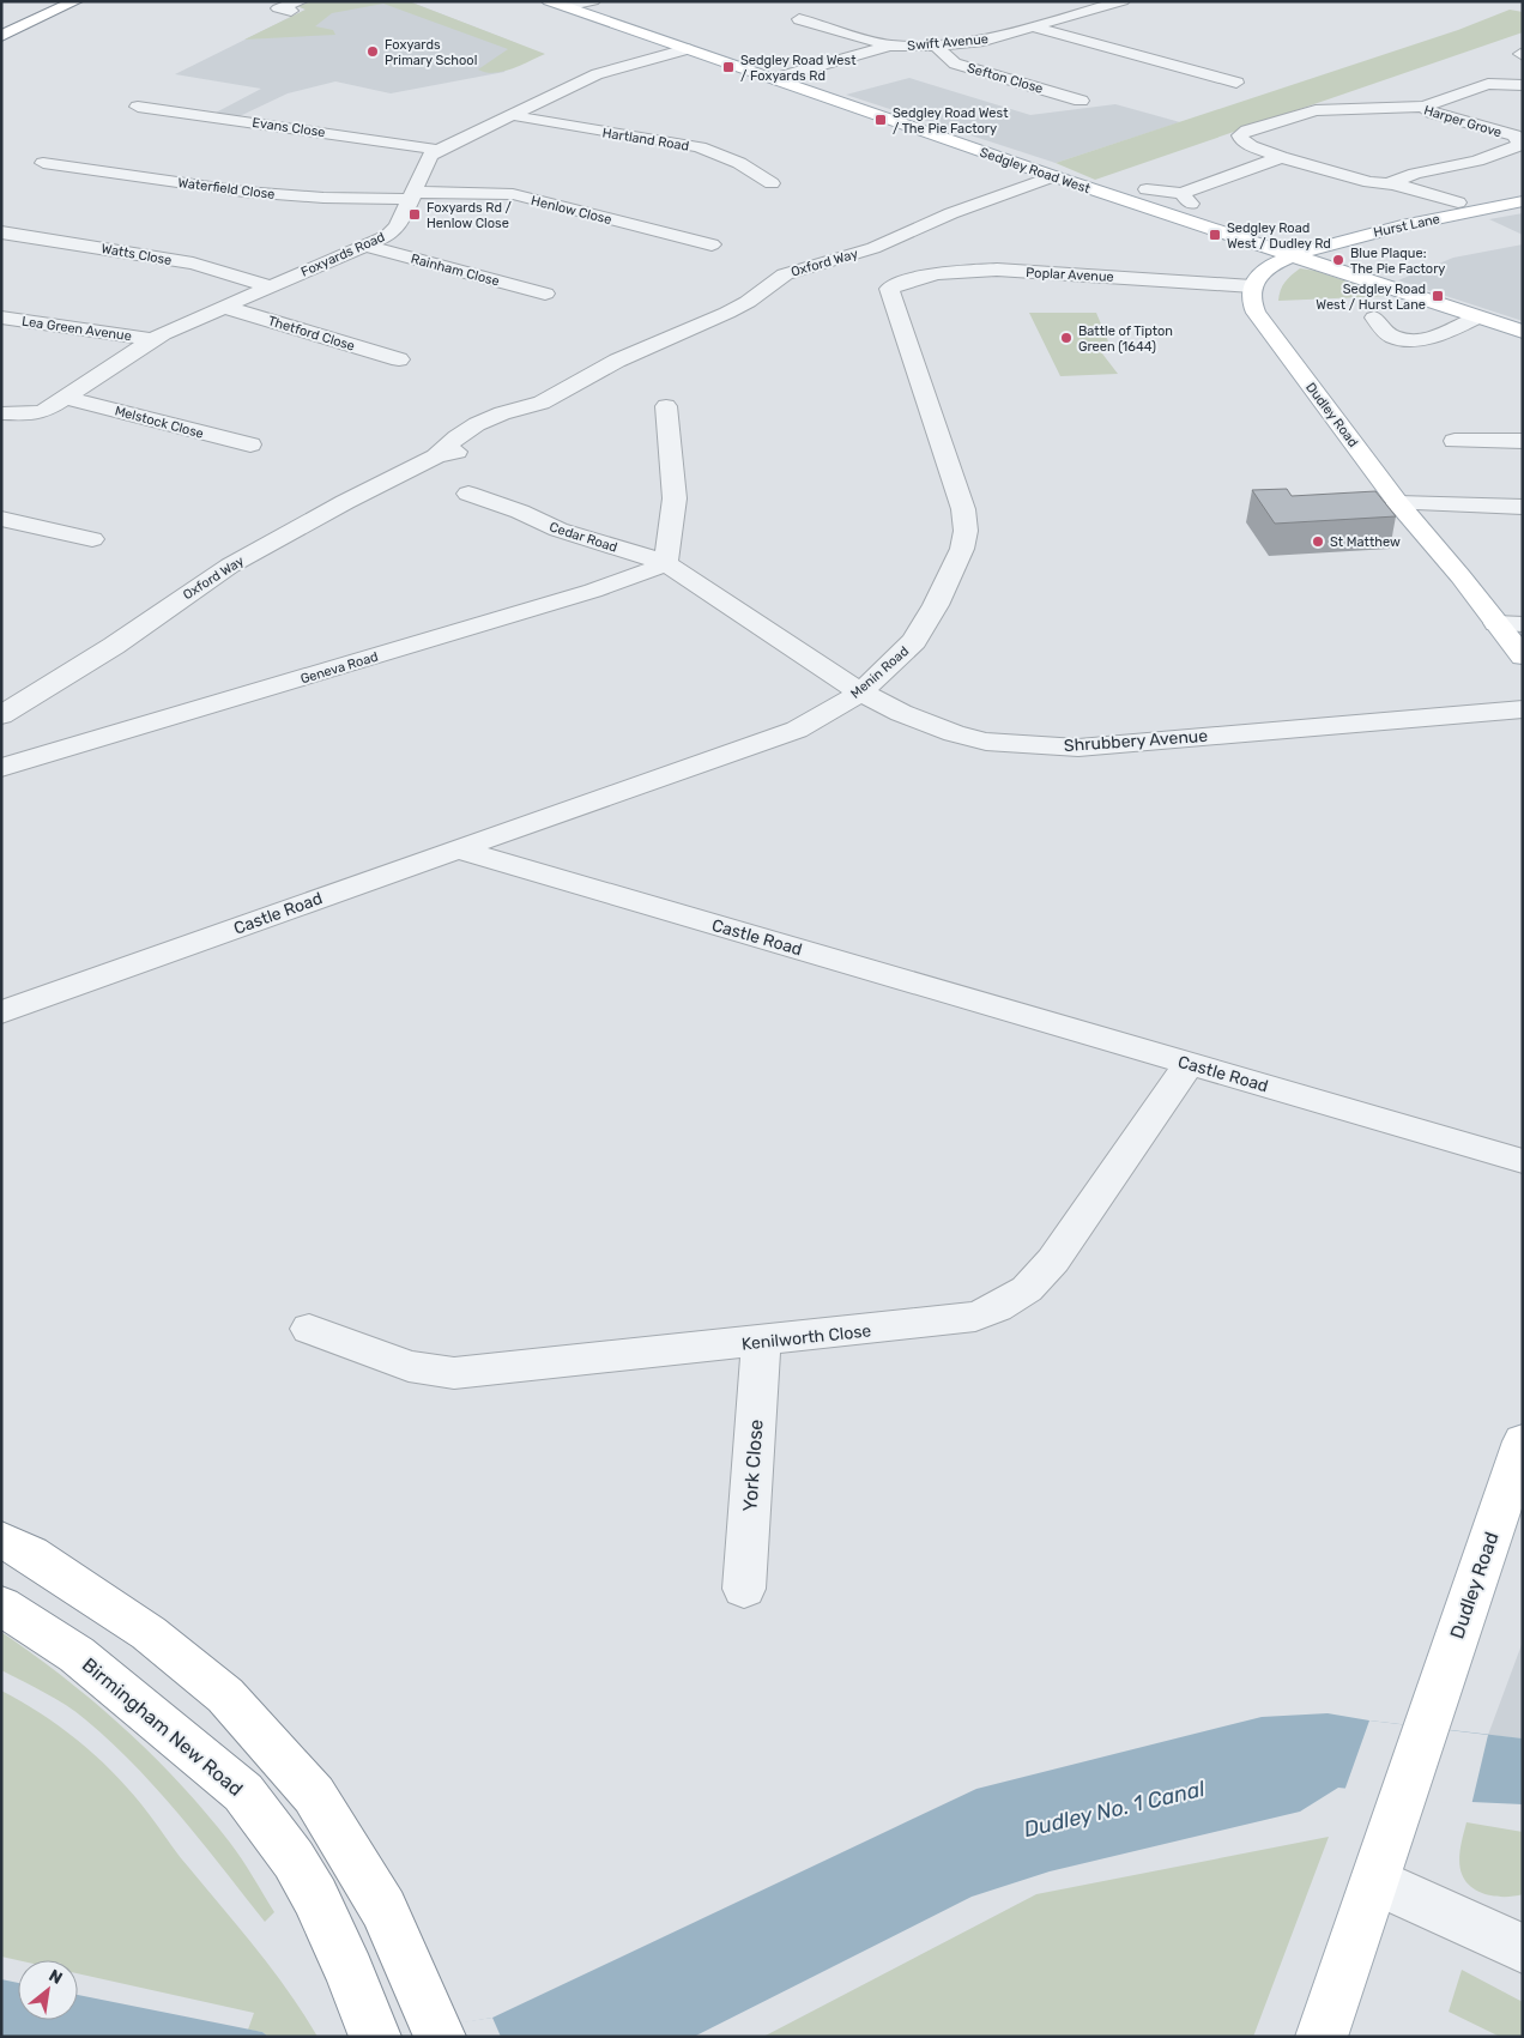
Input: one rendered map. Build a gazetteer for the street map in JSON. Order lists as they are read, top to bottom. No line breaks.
{"streets":{"main road":["Sedgley Road West","Hurst Lane","Dudley Road","Birmingham New Road"],"street":["Swift Avenue","Sefton Close","Harper Grove","Evans Close","Hartland Road","Waterfield Close","Henlow Close","Watts Close","Foxyards Road","Oxford Way","Rainham Close","Poplar Avenue","Lea Green Avenue","Thetford Close","Melstock Close","Cedar Road","Geneva Road","Menin Road","Shrubbery Avenue","Castle Road","Kenilworth Close","York Close"]},"crossings":[["Swift Avenue","Sefton Close"],["Swift Avenue","Sedgley Road West"],["Evans Close","Foxyards Road"],["Hartland Road","Foxyards Road"],["Sedgley Road West","Hurst Lane"],["Sedgley Road West","Foxyards Road"],["Sedgley Road West","Oxford Way"],["Waterfield Close","Henlow Close"],["Waterfield Close","Foxyards Road"],["Henlow Close","Foxyards Road"],["Watts Close","Foxyards Road"],["Foxyards Road","Rainham Close"],["Foxyards Road","Lea Green Avenue"],["Foxyards Road","Thetford Close"],["Foxyards Road","Melstock Close"],["Poplar Avenue","Dudley Road"],["Poplar Avenue","Menin Road"],["Cedar Road","Geneva Road"],["Cedar Road","Shrubbery Avenue"],["Geneva Road","Shrubbery Avenue"],["Menin Road","Shrubbery Avenue"],["Menin Road","Castle Road"],["Castle Road","Kenilworth Close"],["Kenilworth Close","York Close"]],"water":["Dudley No. 1 Canal"],"places":{"other":["Foxyards Primary School","Blue Plaque: The Pie Factory","Battle of Tipton Green (1644)","St Matthew"],"transit":["Sedgley Road West / Foxyards Rd","Sedgley Road West / The Pie Factory","Foxyards Rd / Henlow Close","Sedgley Road West / Dudley Rd","Sedgley Road West / Hurst Lane"]},"north":"top right"}
